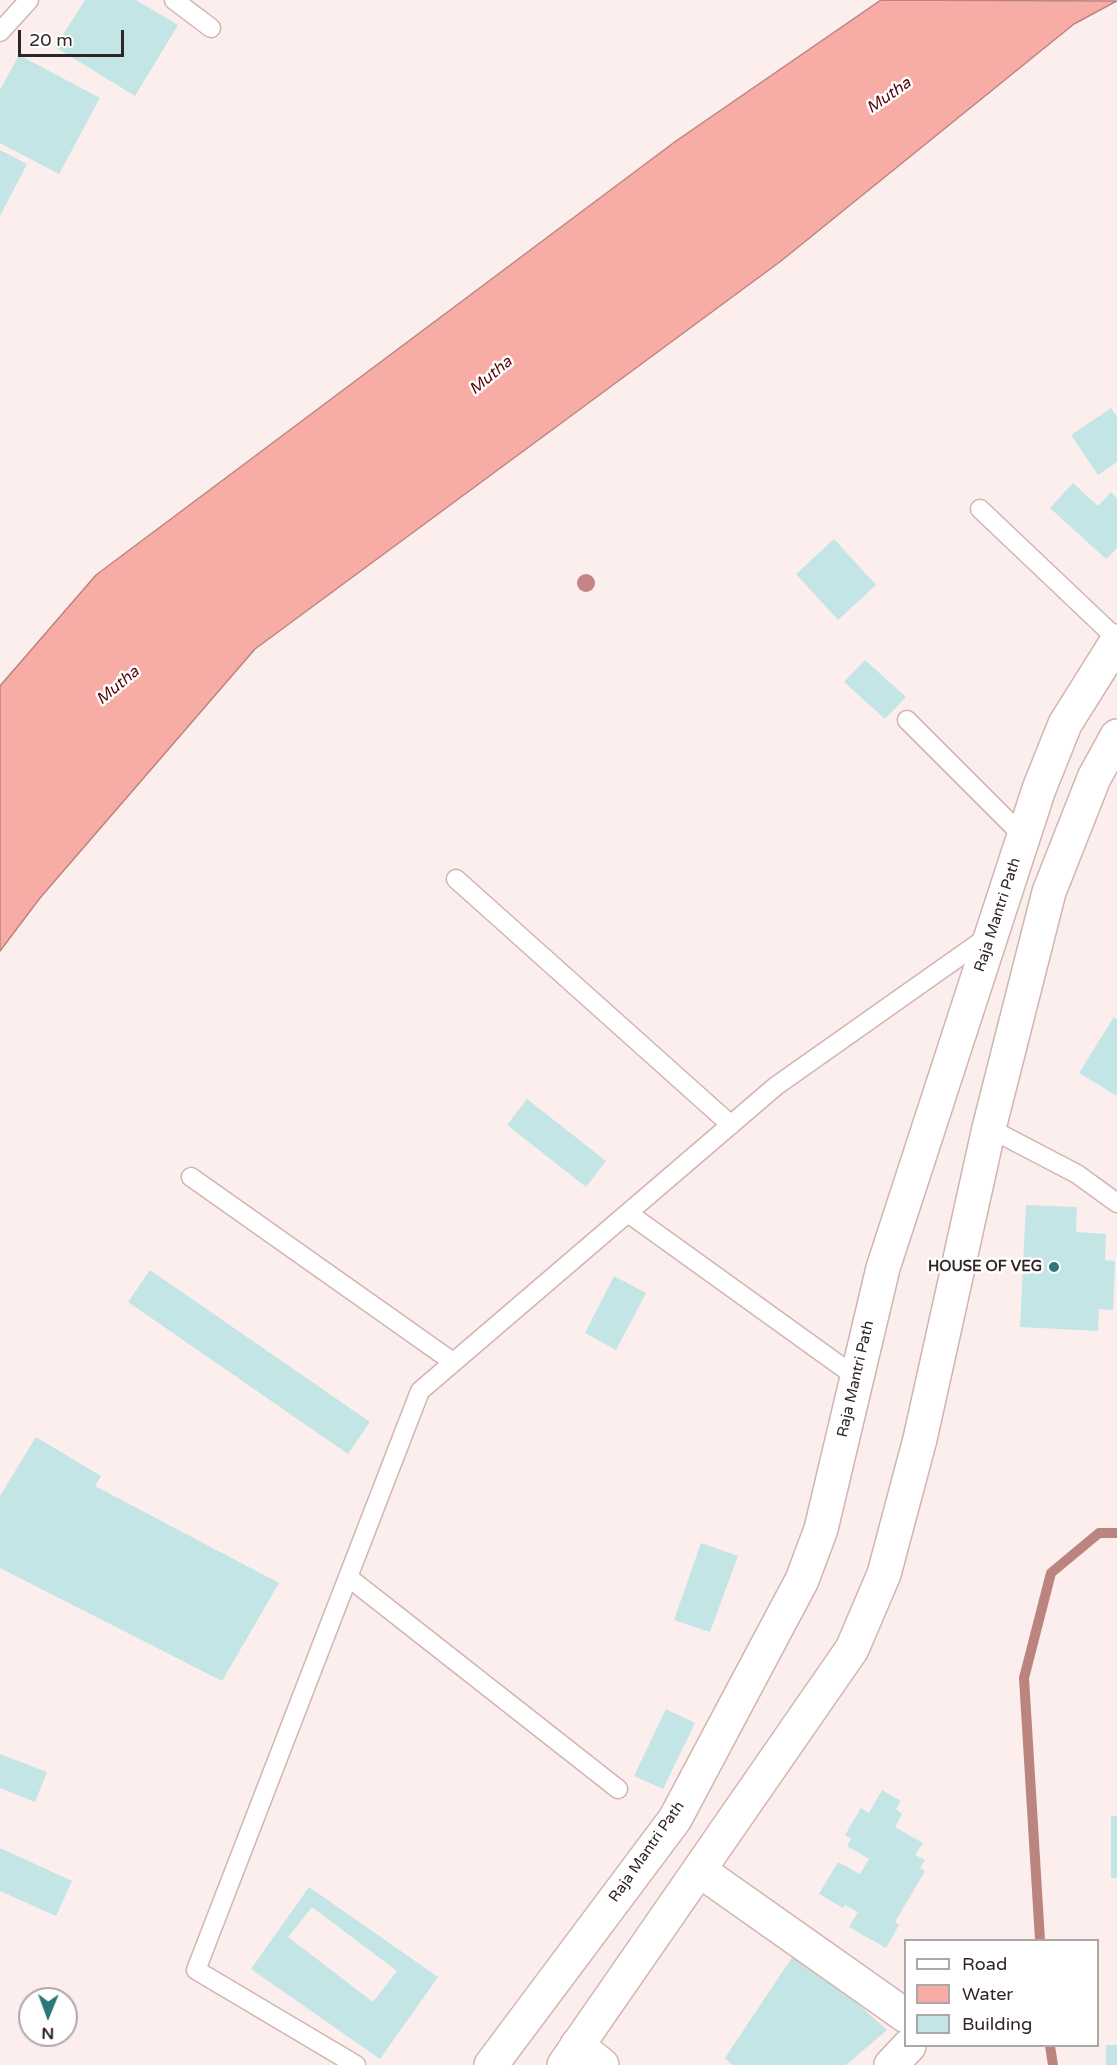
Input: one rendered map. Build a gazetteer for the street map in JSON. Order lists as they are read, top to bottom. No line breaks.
{"streets":{"main road":["Raja Mantri Path"]},"water":["Mutha"],"places":["HOUSE OF VEG"],"legend":["Road","Water","Building"],"scale_bar":"20 m","north":"bottom"}
